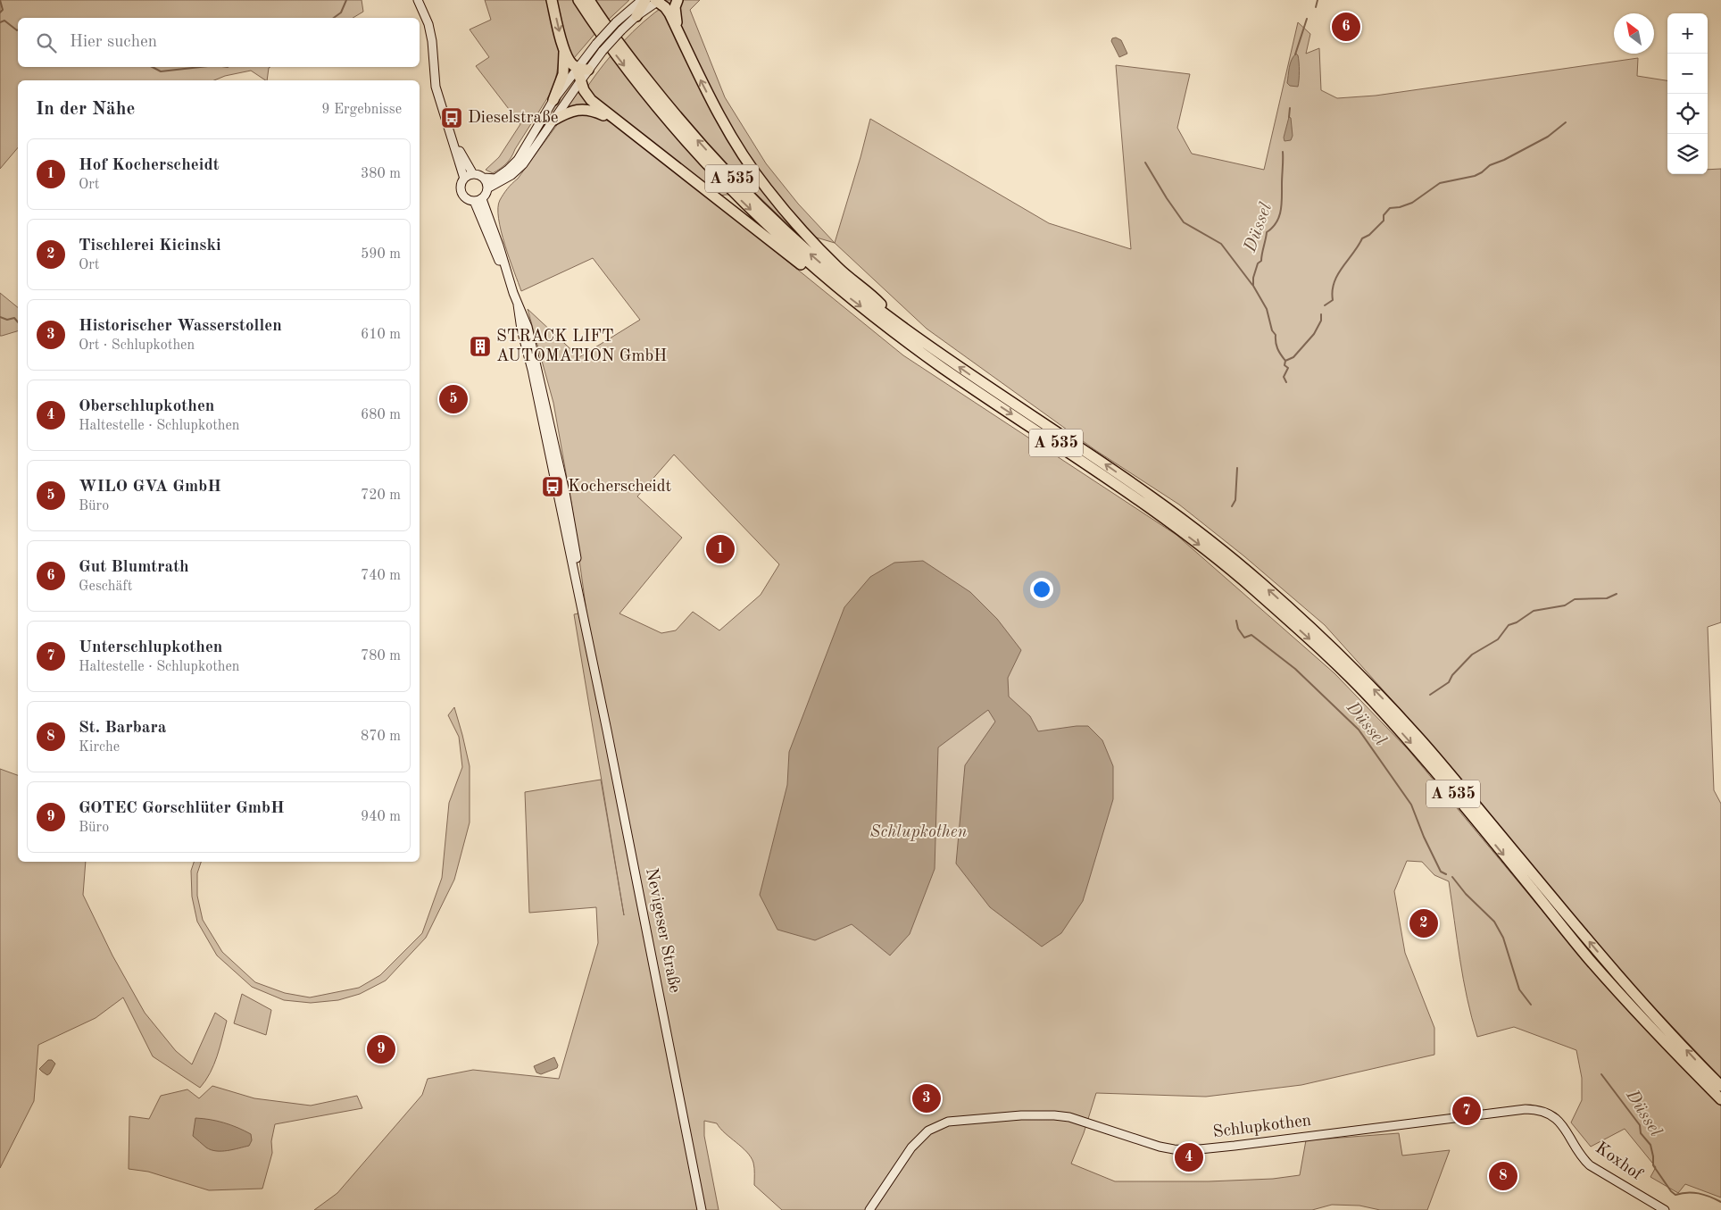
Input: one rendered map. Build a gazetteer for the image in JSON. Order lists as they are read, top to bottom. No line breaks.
{"streets":{"highway":["A 535"],"main road":["Nevigeser Straße","Schlupkothen","Koxhof"]},"crossings":[["Schlupkothen","Koxhof"]],"water":["Düssel"],"parks":["Schlupkothen"],"places":{"bus stop":["Dieselstraße","Kocherscheidt"],"building":["STRACK LIFT AUTOMATION GmbH"]},"north":"top left","page":{"pins":["6","5","1","2","9","3","7","4","8"],"map_buttons":["+","−"],"search":"Hier suchen","heading":["In der Nähe","9 Ergebnisse"],"list":[{"mark":"1","name":"Hof Kocherscheidt","note":"Ort","value":"380 m"},{"mark":"2","name":"Tischlerei Kicinski","note":"Ort","value":"590 m"},{"mark":"3","name":"Historischer Wasserstollen","note":"Ort · Schlupkothen","value":"610 m"},{"mark":"4","name":"Oberschlupkothen","note":"Haltestelle · Schlupkothen","value":"680 m"},{"mark":"5","name":"WILO GVA GmbH","note":"Büro","value":"720 m"},{"mark":"6","name":"Gut Blumtrath","note":"Geschäft","value":"740 m"},{"mark":"7","name":"Unterschlupkothen","note":"Haltestelle · Schlupkothen","value":"780 m"},{"mark":"8","name":"St. Barbara","note":"Kirche","value":"870 m"},{"mark":"9","name":"GOTEC Gorschlüter GmbH","note":"Büro","value":"940 m"}]}}
